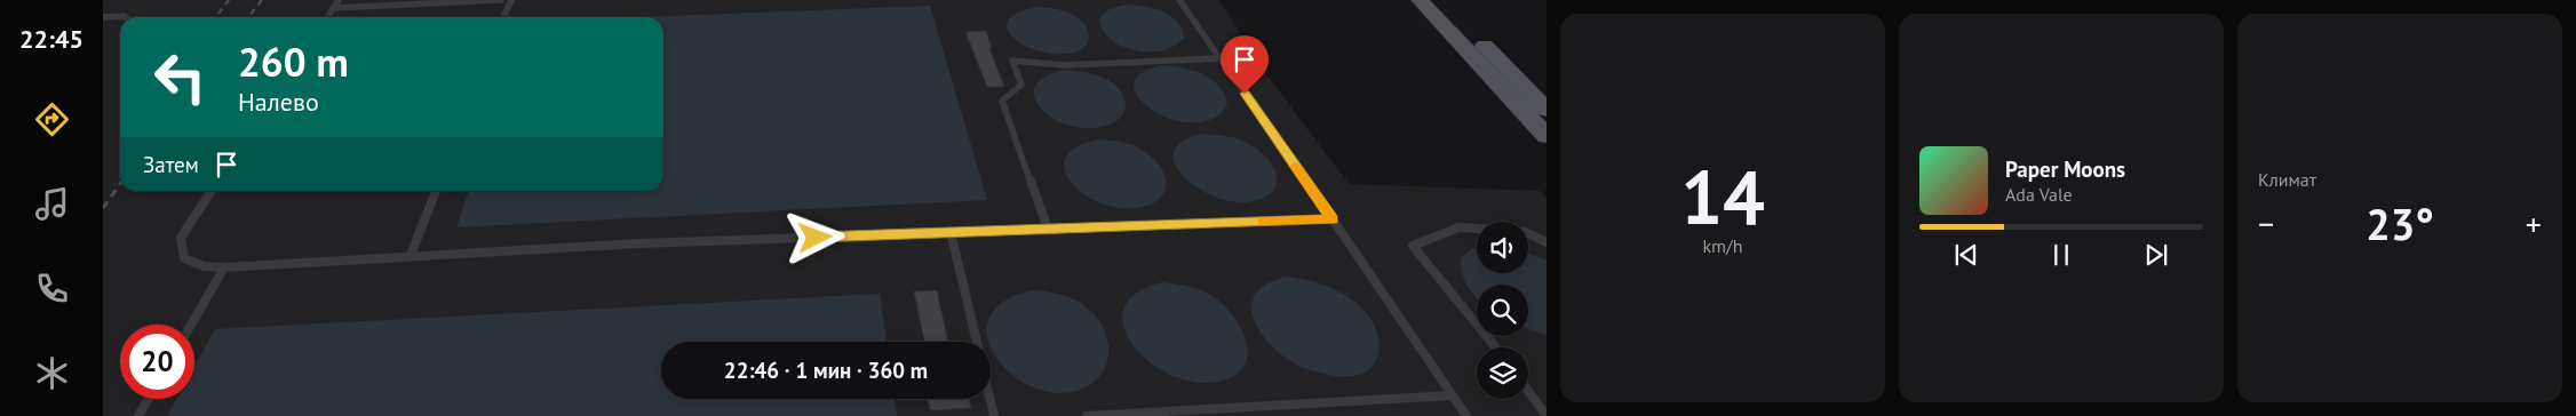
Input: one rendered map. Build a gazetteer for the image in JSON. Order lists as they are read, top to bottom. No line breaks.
{"page":{"tabs":"22:45","tile":[["14","km/h"],"Климат"],"turn":["260 m","Налево"],"then":"Затем","song":["Paper Moons","Ada Vale"],"heat":["−","23°","+"],"limit":"20","trip":"22:46 · 1 мин · 360 m"}}
